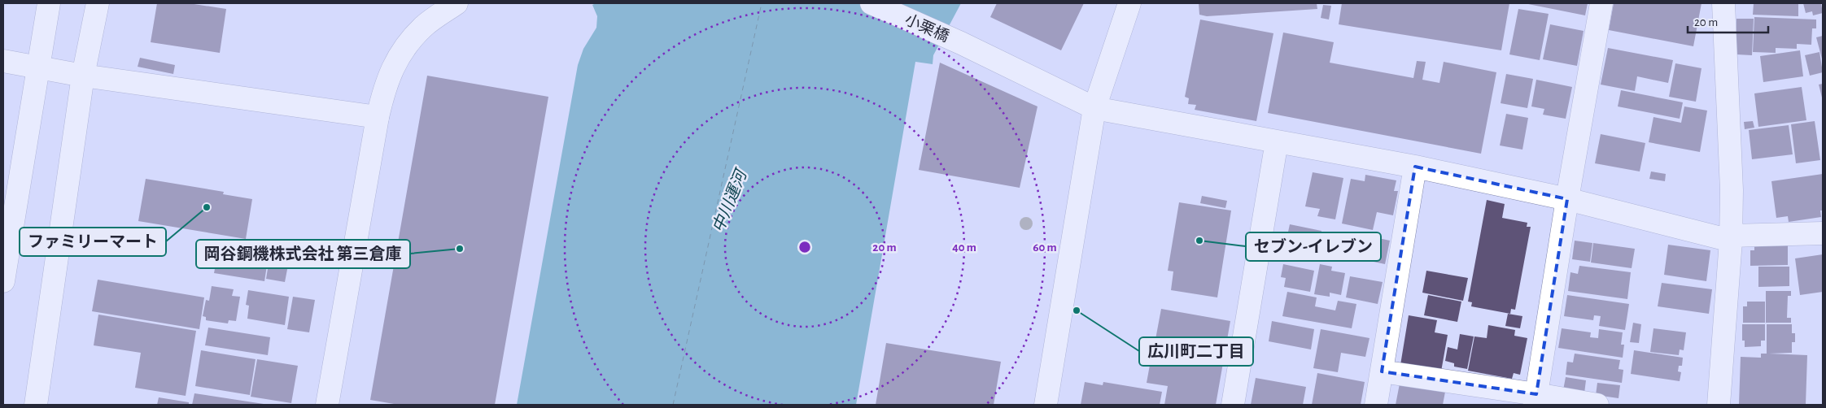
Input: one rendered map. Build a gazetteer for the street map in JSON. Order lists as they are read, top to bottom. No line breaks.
{"streets":{"street":["小栗橋"]},"water":["中川運河"],"places":["ファミリーマート","セブン-イレブン","岡谷鋼機株式会社 第三倉庫","広川町二丁目"],"scale_bar":"20 m","rings":["20 m","40 m","60 m"]}
